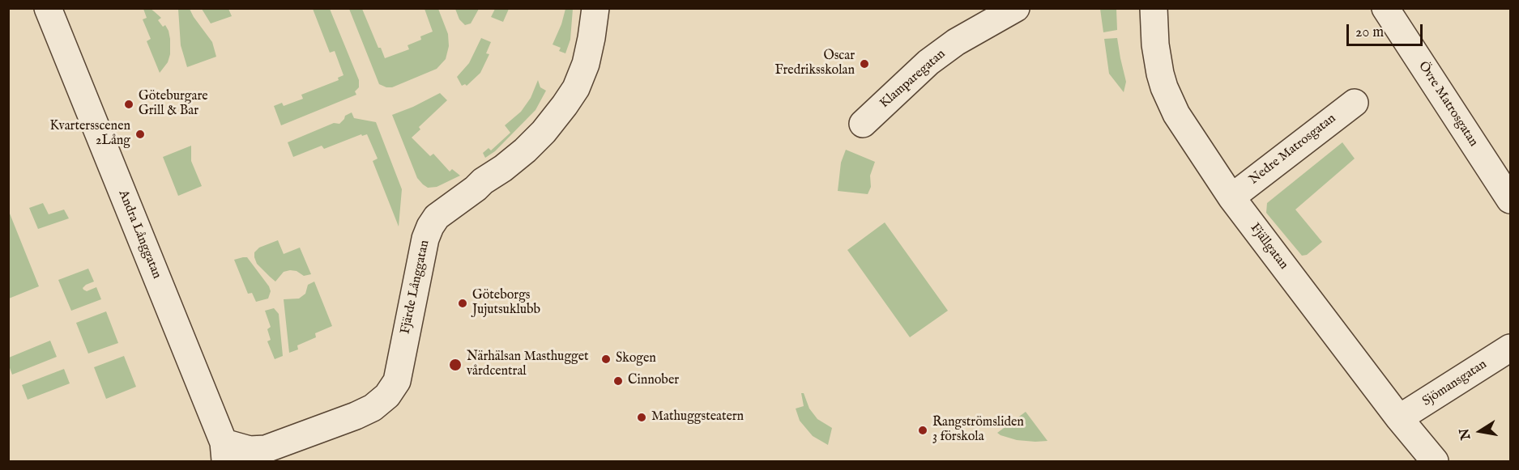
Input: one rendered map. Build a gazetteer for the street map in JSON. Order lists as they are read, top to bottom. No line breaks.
{"streets":{"street":["Klamparegatan","Övre Matrosgatan","Nedre Matrosgatan","Andra Långgatan","Fjällgatan","Fjärde Långgatan","Sjömansgatan"]},"crossings":[["Nedre Matrosgatan","Fjällgatan"],["Andra Långgatan","Fjärde Långgatan"],["Fjällgatan","Sjömansgatan"]],"places":["Oscar Fredriksskolan","Göteburgare Grill & Bar","Kvartersscenen 2Lång","Göteborgs Jujutsuklubb","Skogen","Närhälsan Masthugget vårdcentral","Cinnober","Mathuggsteatern","Rangströmsliden 3 förskola"],"scale_bar":"20 m","north":"left"}
